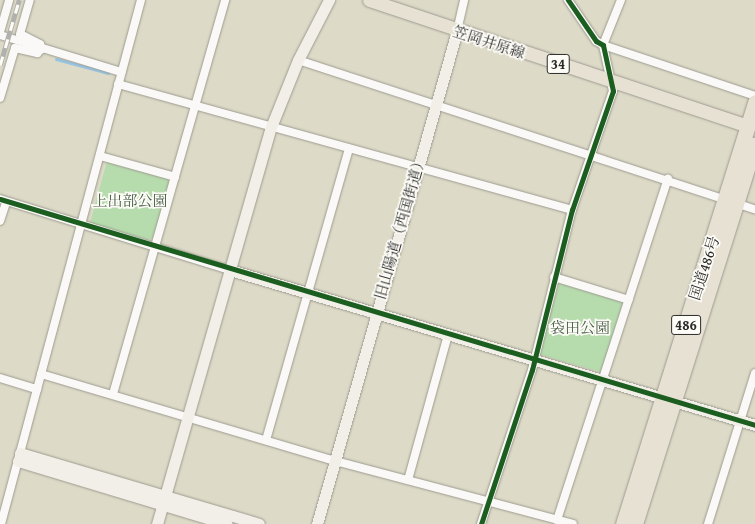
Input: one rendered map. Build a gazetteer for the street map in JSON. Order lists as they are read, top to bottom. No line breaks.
{"streets":{"highway":["国道486号","486"],"main road":["笠岡井原線","34"],"street":["旧山陽道（西国街道）"]},"crossings":[["笠岡井原線","旧山陽道（西国街道）"],["笠岡井原線","国道486号"]],"parks":["上出部公園","袋田公園"]}
